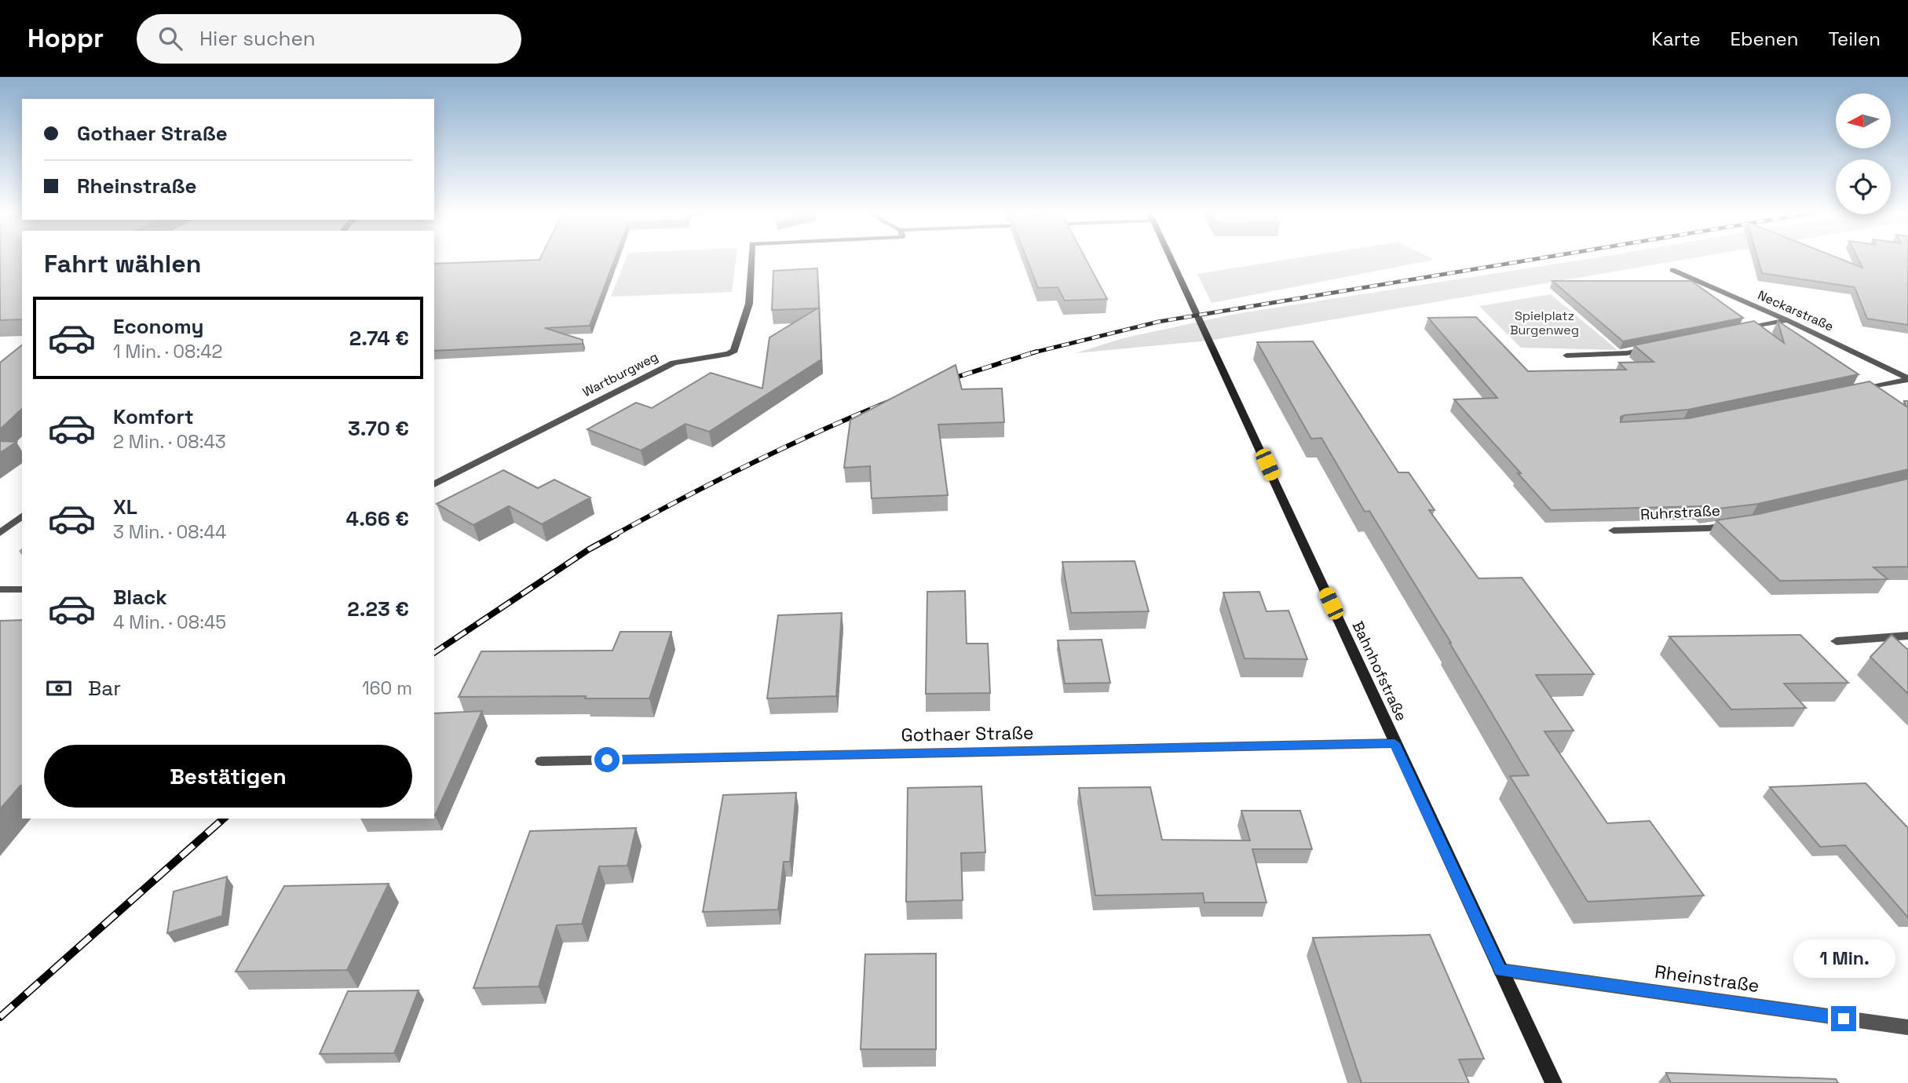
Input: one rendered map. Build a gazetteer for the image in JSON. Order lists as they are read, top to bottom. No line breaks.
{"streets":{"street":["Neckarstraße","Wartburgweg","Ruhrstraße","Bahnhofstraße","Gothaer Straße","Rheinstraße"]},"crossings":[["Bahnhofstraße","Gothaer Straße"],["Bahnhofstraße","Rheinstraße"]],"parks":["Spielplatz Burgenweg"],"north":"left","page":{"header":"Hoppr","search":"Hier suchen","nav":["Karte","Ebenen","Teilen"],"banner":["Gothaer Straße","Rheinstraße"],"heading":"Fahrt wählen","list":[{"name":"Economy","note":"1 Min. · 08:42","value":"2.74 €"},{"name":"Komfort","note":"2 Min. · 08:43","value":"3.70 €"},{"name":"XL","note":"3 Min. · 08:44","value":"4.66 €"},{"name":"Black","note":"4 Min. · 08:45","value":"2.23 €"}],"pay":["Bar","160 m"],"buttons":"Bestätigen","bubble":"1 Min."}}
